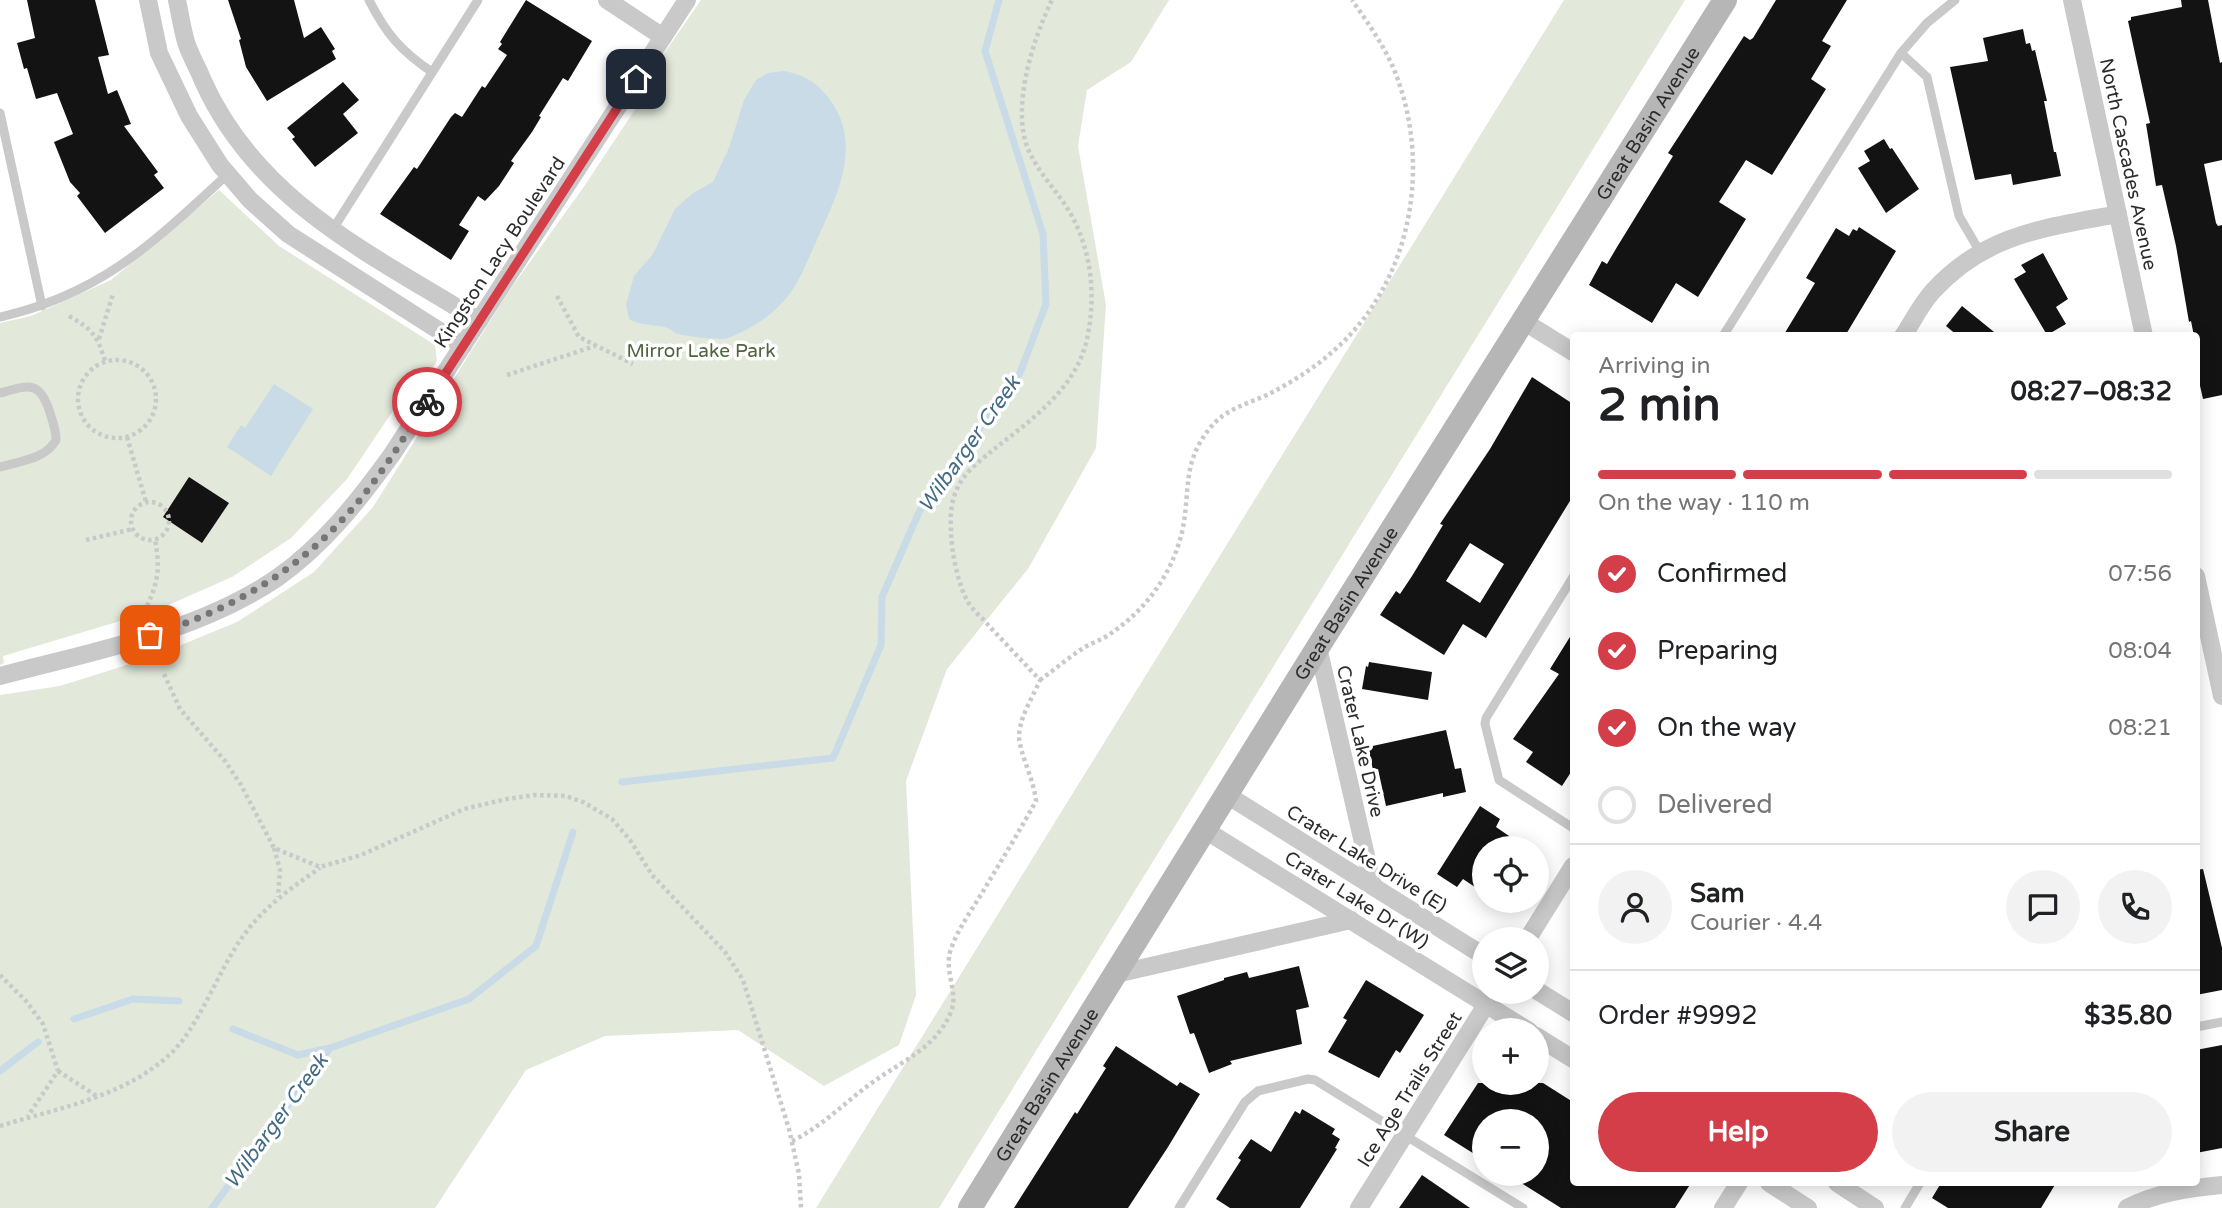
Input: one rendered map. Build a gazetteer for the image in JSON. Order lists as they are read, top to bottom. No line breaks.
{"streets":{"street":["Great Basin Avenue","North Cascades Avenue","Kingston Lacy Boulevard","Crater Lake Drive","Crater Lake Drive (E)","Crater Lake Dr (W)","Ice Age Trails Street"]},"crossings":[["Great Basin Avenue","Crater Lake Drive"],["Great Basin Avenue","Crater Lake Drive (E)"],["Great Basin Avenue","Crater Lake Dr (W)"],["Crater Lake Drive","Crater Lake Drive (E)"]],"water":["Wilbarger Creek"],"parks":["Mirror Lake Park"],"page":{"heading":["2 min","Arriving in","08:27–08:32"],"panel":["Sam","Courier · 4.4","Order #9992","$35.80"],"bar":"On the way · 110 m","list":[["Confirmed","07:56"],["Preparing","08:04"],["On the way","08:21"],"Delivered"],"map_buttons":["+","−"],"buttons":["Help","Share"]}}
